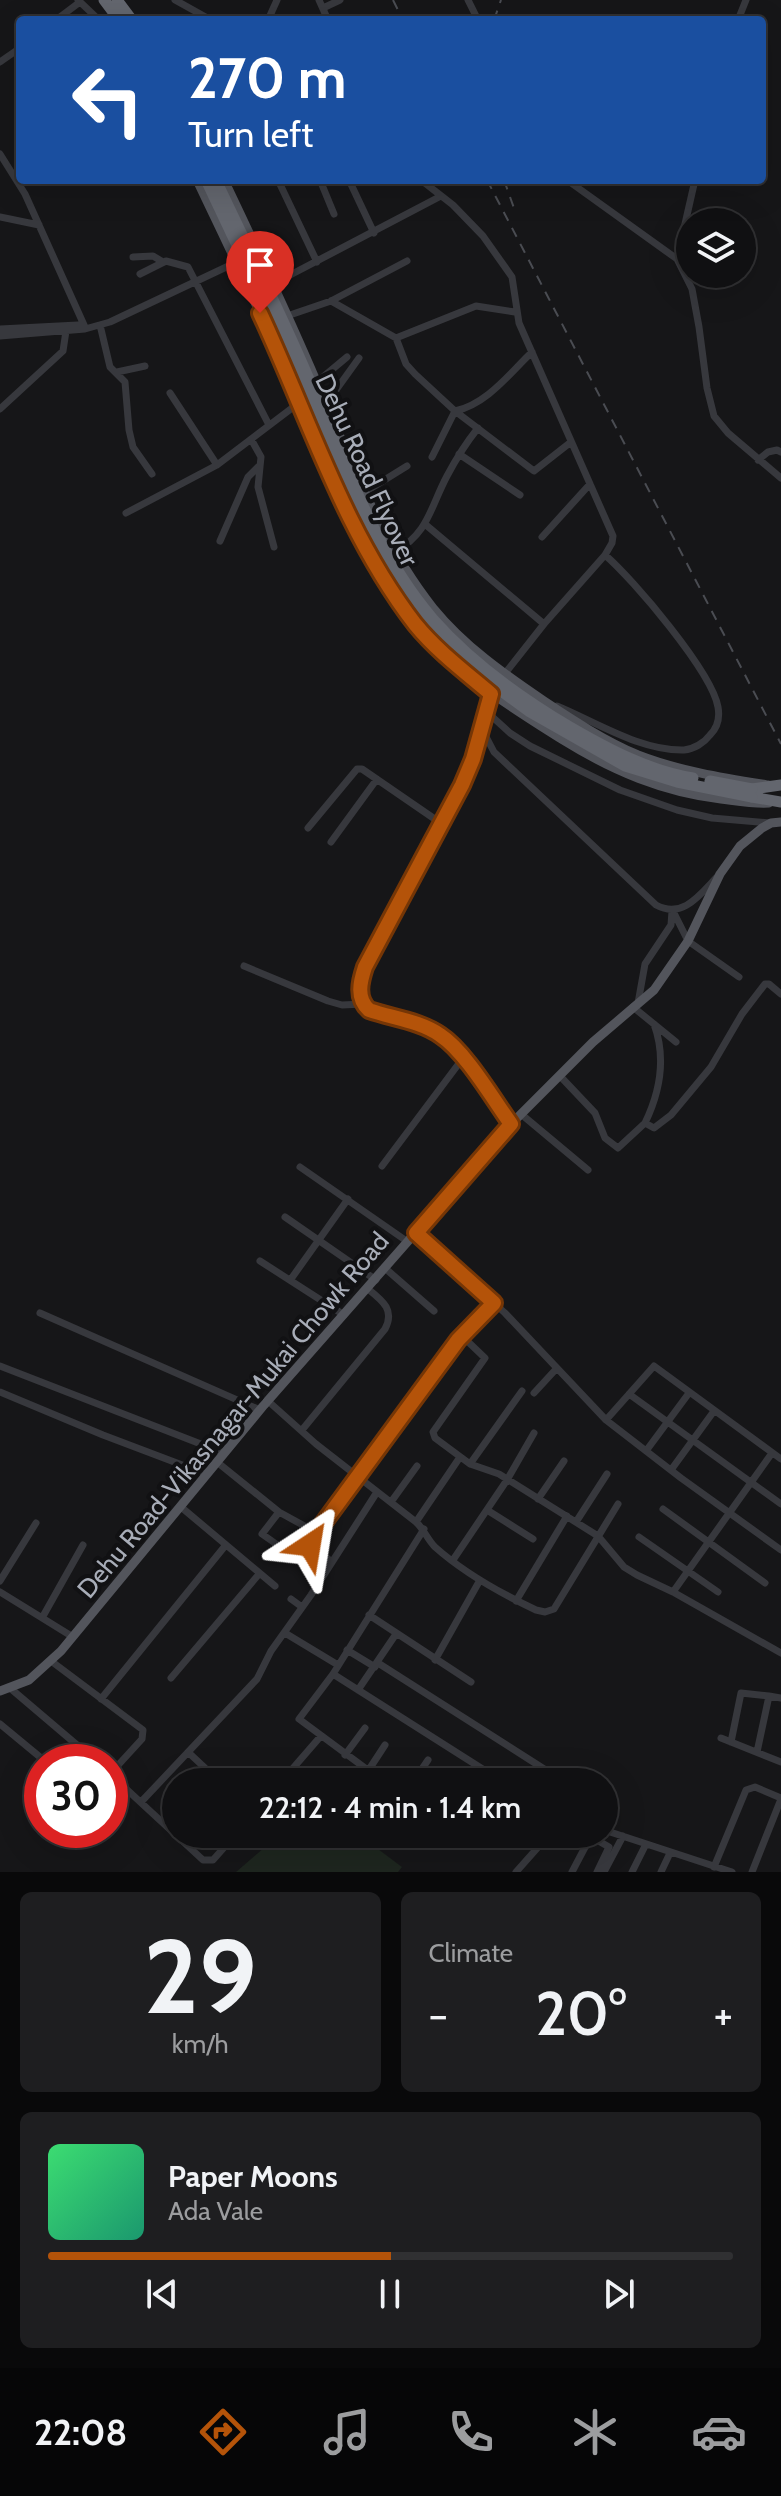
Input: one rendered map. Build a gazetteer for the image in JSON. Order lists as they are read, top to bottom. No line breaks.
{"streets":{"highway":["Dehu Road Flyover"],"main road":["Dehu Road-Vikasnagar-Mukai Chowk Road"]},"page":{"turn":["270 m","Turn left"],"limit":"30","trip":"22:12 · 4 min · 1.4 km","tile":[["29","km/h"],"Climate"],"heat":["−","20°","+"],"song":["Paper Moons","Ada Vale"],"tabs":"22:08"}}
